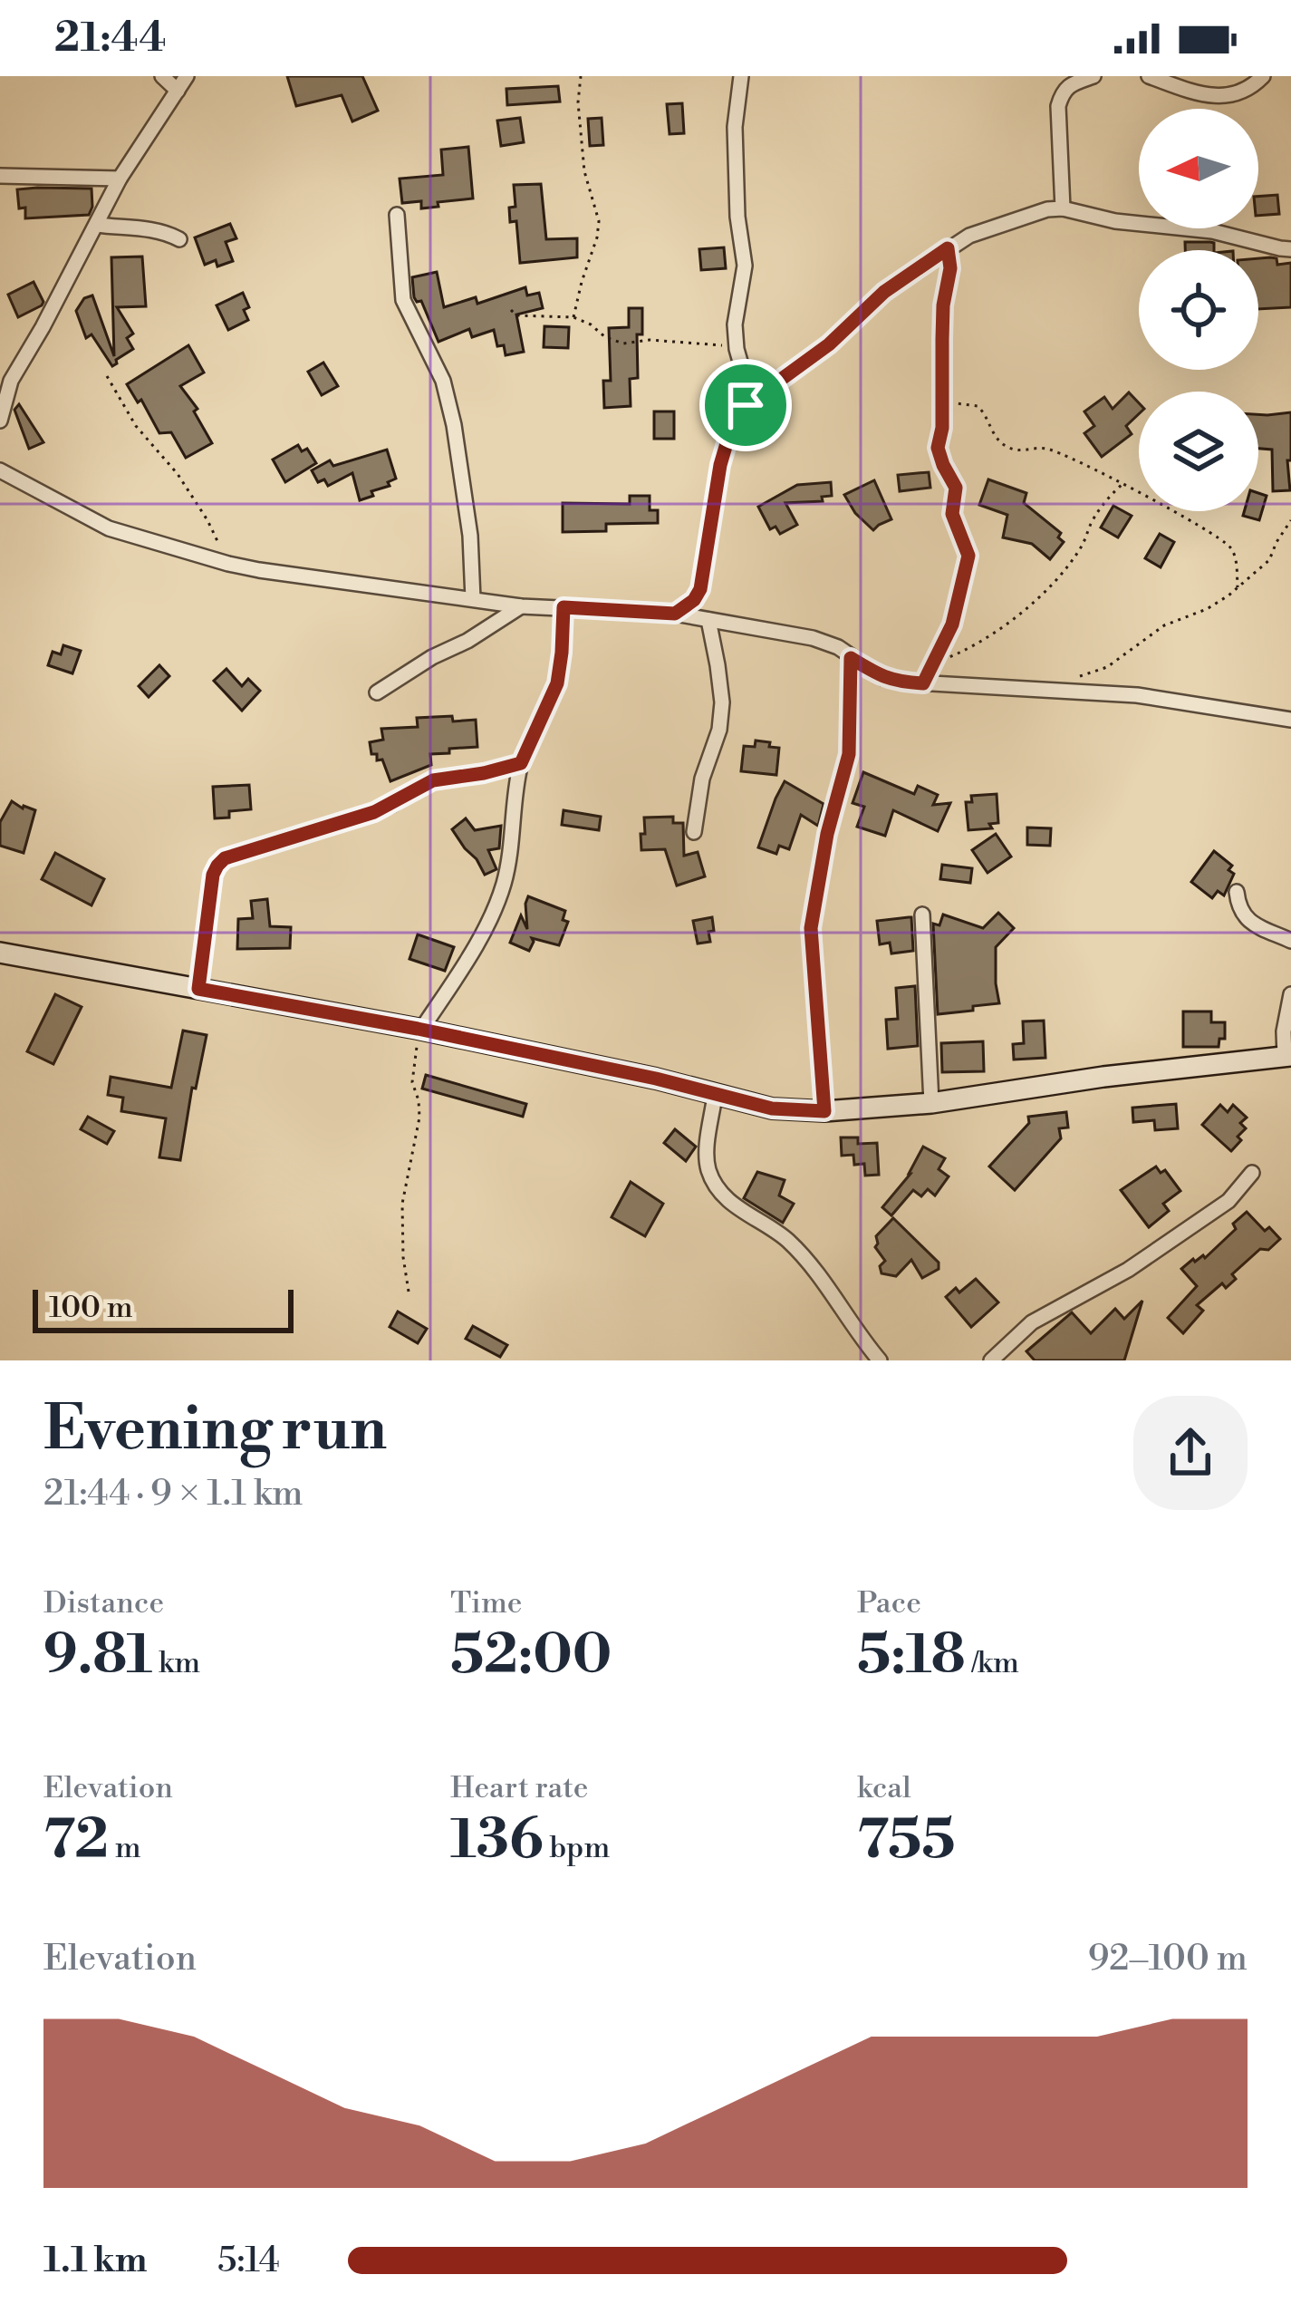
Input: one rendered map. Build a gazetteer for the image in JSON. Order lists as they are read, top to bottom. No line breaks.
{"scale_bar":"100 m","north":"left","page":{"status":"21:44","scale":"100 m","heading":["Evening run","21:44 · 9 × 1.1 km"],"stats":[["Distance","9.81 km"],["Time","52:00"],["Pace","5:18 /km"],["Elevation","72 m"],["Heart rate","136 bpm"],["kcal","755"]],"chart":["Elevation","92–100 m"],"list":[{"name":"1.1 km","note":"5:14"}]}}
